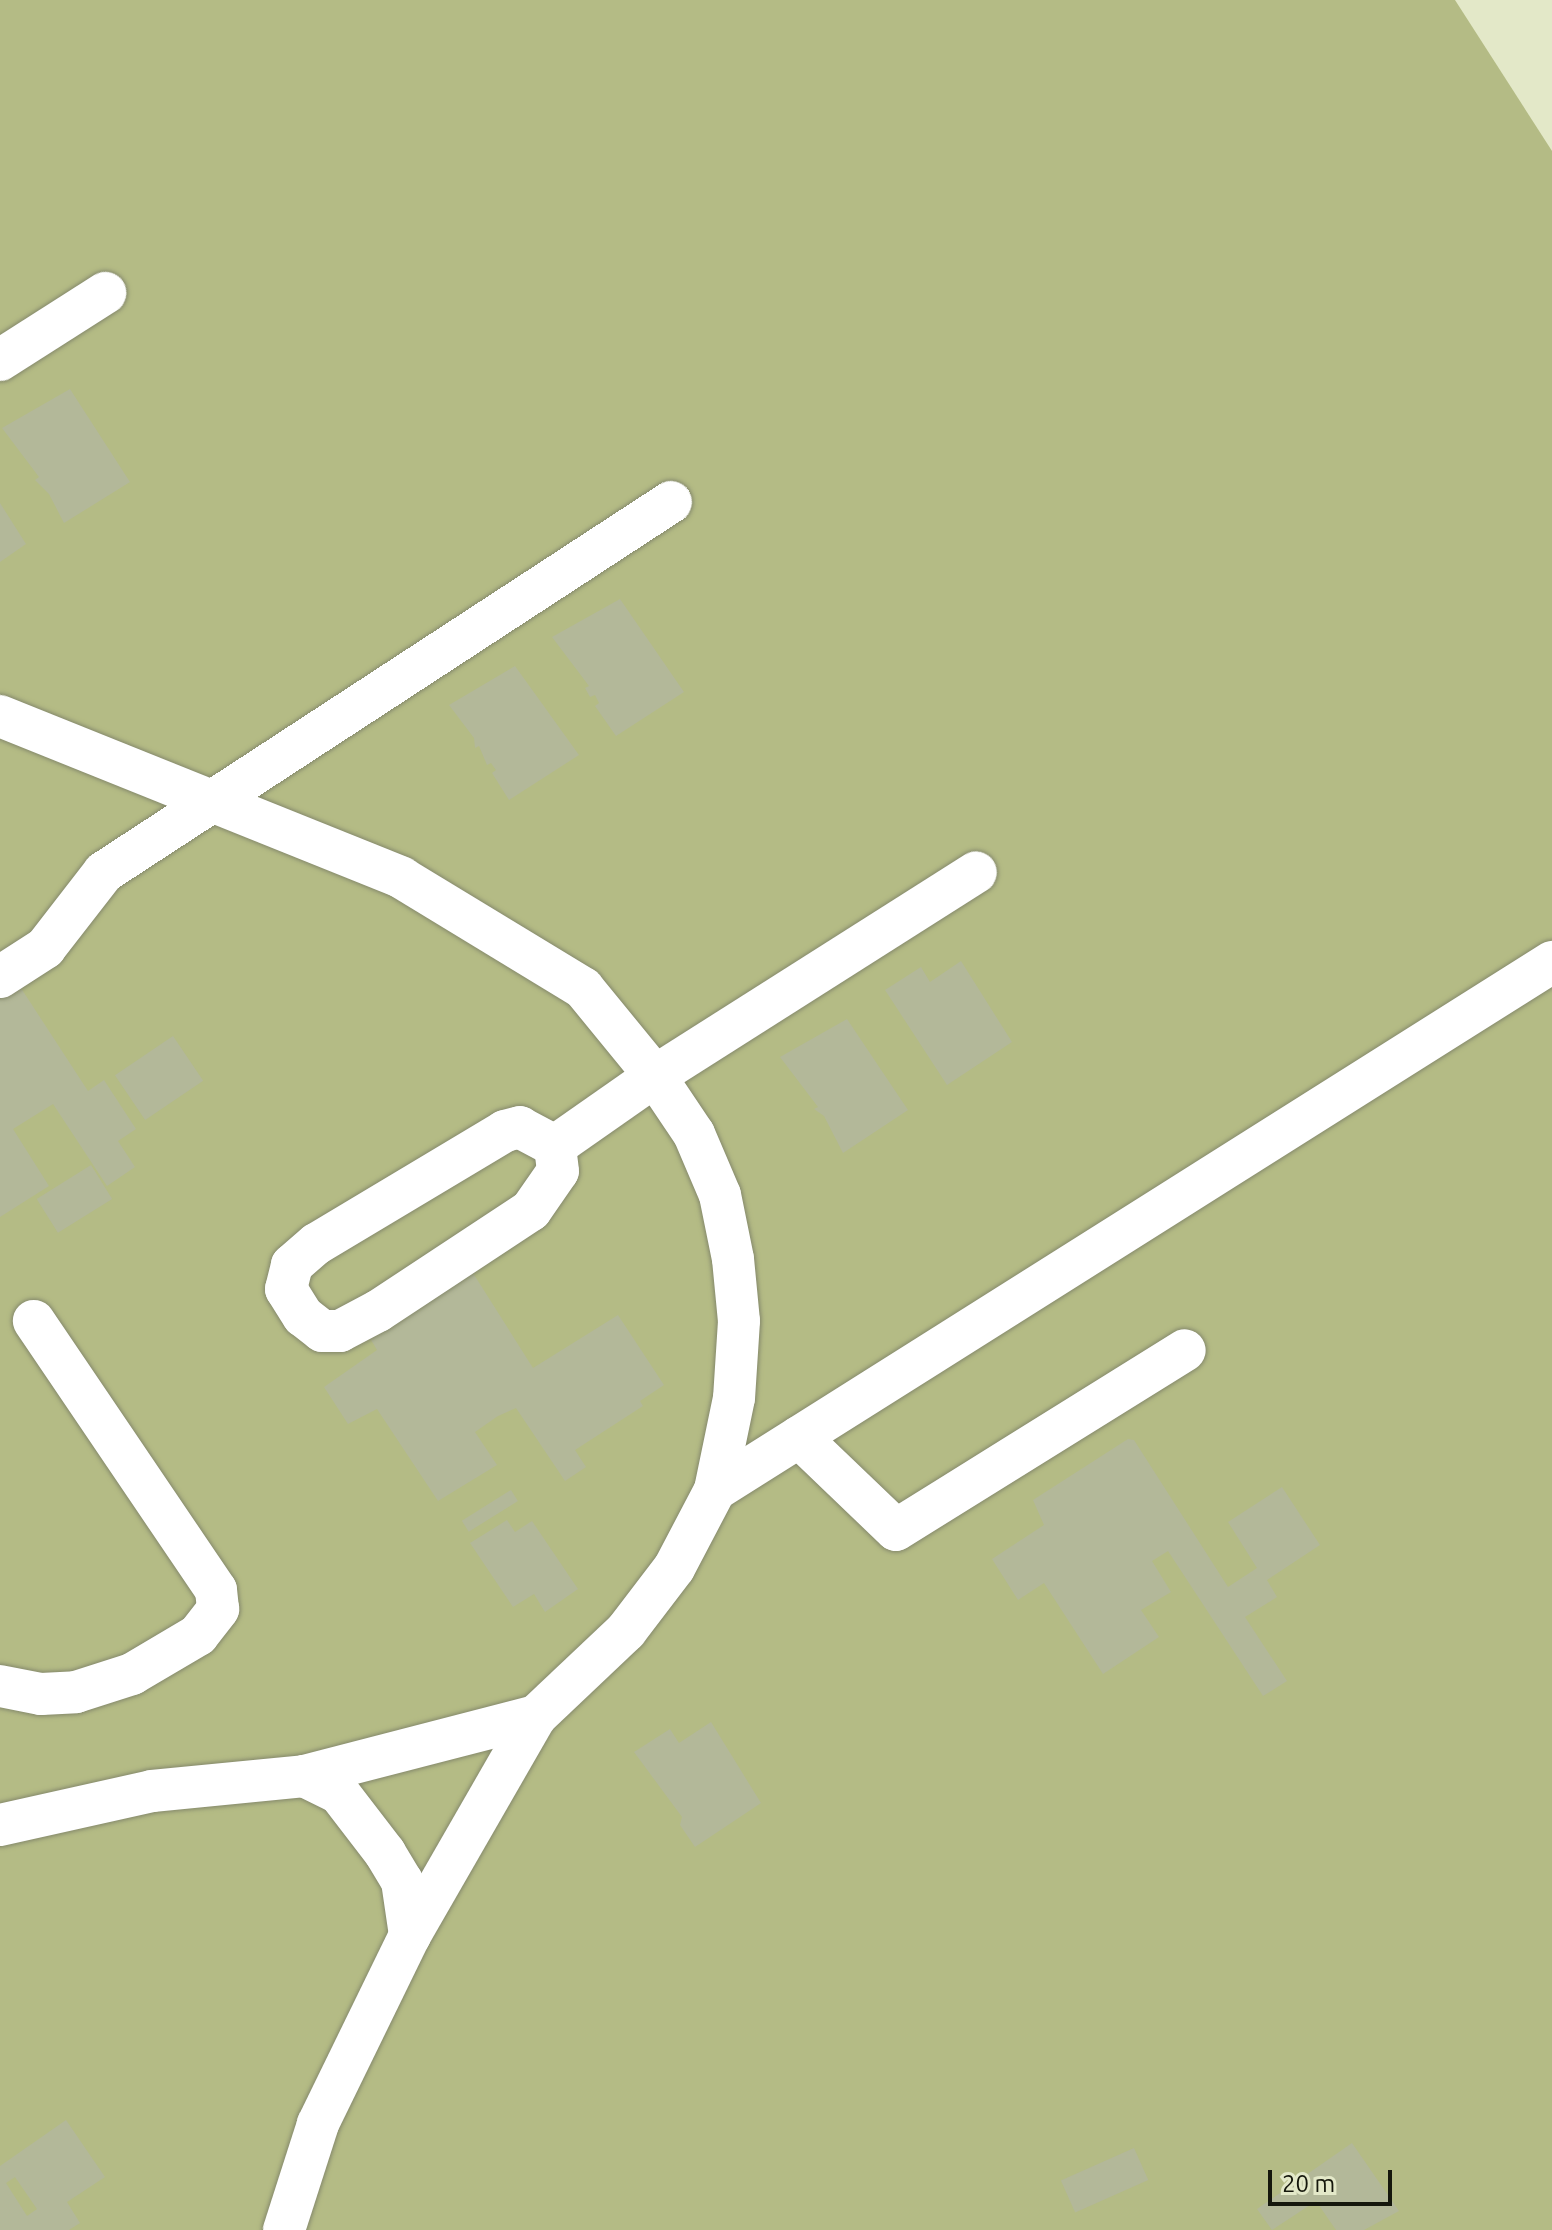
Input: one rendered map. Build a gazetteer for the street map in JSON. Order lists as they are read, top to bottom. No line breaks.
{"scale_bar":"20 m"}
